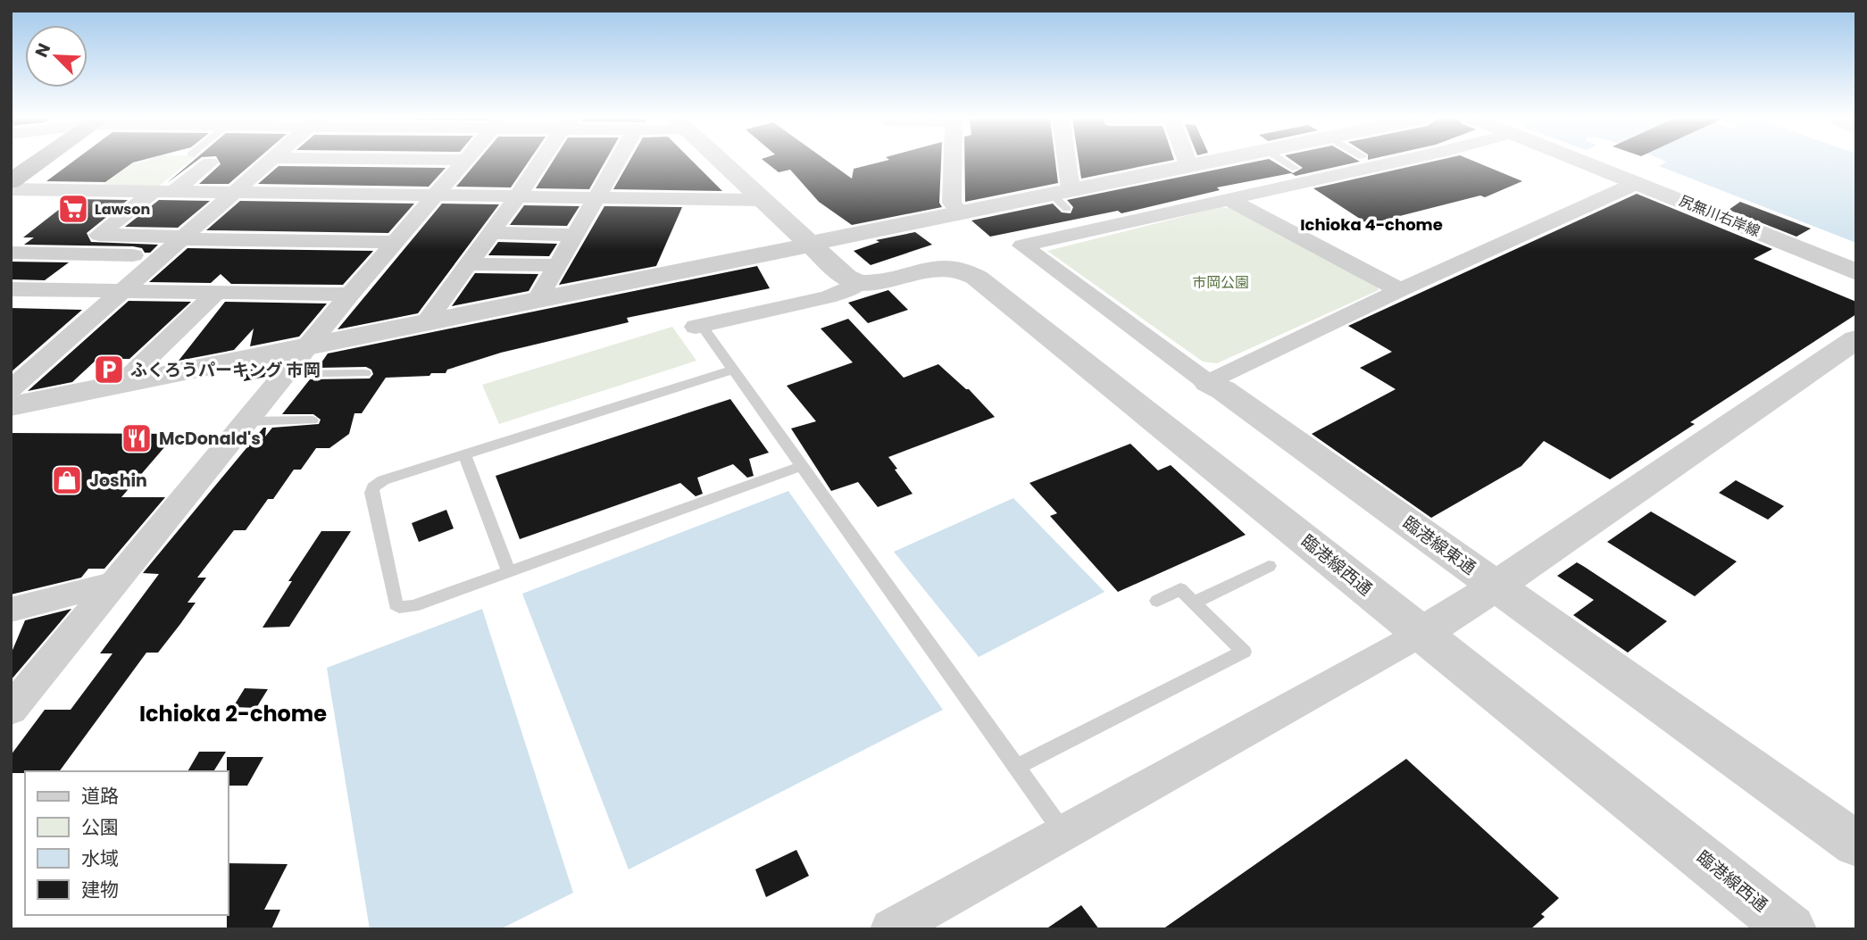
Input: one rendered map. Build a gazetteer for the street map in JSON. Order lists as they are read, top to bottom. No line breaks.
{"streets":{"street":["尻無川右岸線","臨港線東通","臨港線西通"]},"districts":["Ichioka 4-chome","Ichioka 2-chome"],"parks":["市岡公園"],"places":{"supermarket":["Lawson"],"parking":["ふくろうパーキング 市岡"],"restaurant":["McDonald's"],"shop":["Joshin"]},"legend":["道路","公園","水域","建物"],"north":"top left"}
